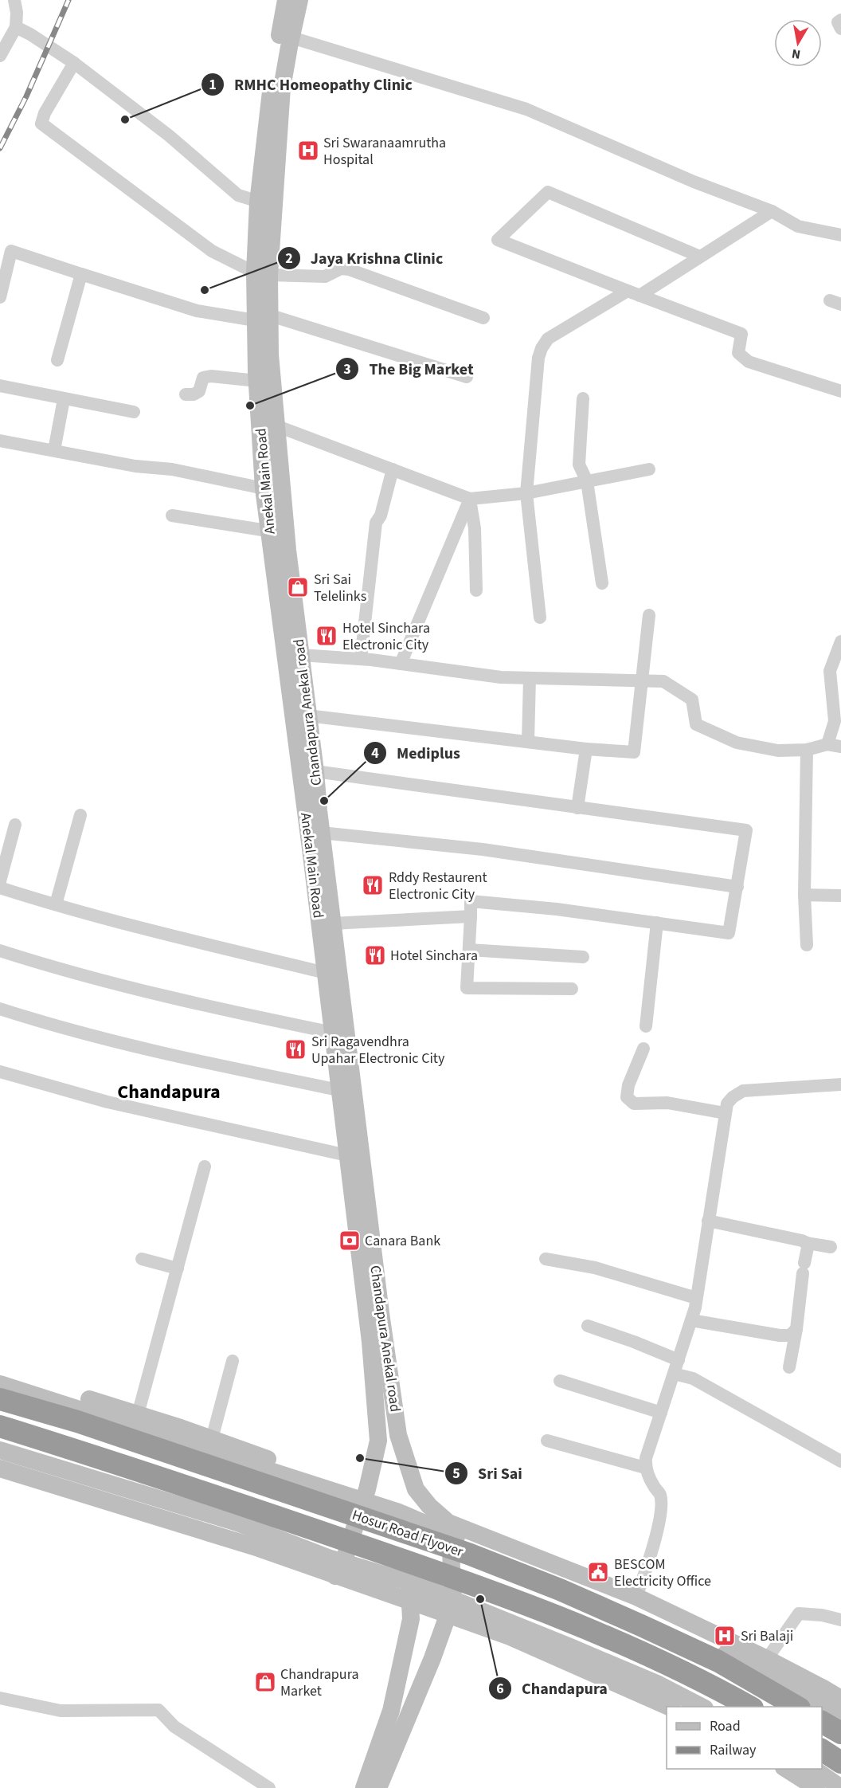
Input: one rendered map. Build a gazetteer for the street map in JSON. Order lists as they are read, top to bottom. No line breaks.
{"streets":{"highway":["Hosur Road Flyover"],"main road":["Anekal Main Road","Chandapura Anekal road"]},"crossings":[["Anekal Main Road","Chandapura Anekal road"]],"districts":["Chandapura"],"places":{"other":["RMHC Homeopathy Clinic","Jaya Krishna Clinic","The Big Market","Mediplus","Sri Sai","Chandapura"],"hospital":["Sri Swaranaamrutha Hospital","Sri Balaji"],"shop":["Sri Sai Telelinks","Chandrapura Market"],"restaurant":["Hotel Sinchara Electronic City","Rddy Restaurent Electronic City","Hotel Sinchara","Sri Ragavendhra Upahar Electronic City"],"bank":["Canara Bank"],"public building":["BESCOM Electricity Office"]},"legend":["Road","Railway"],"north":"bottom"}
